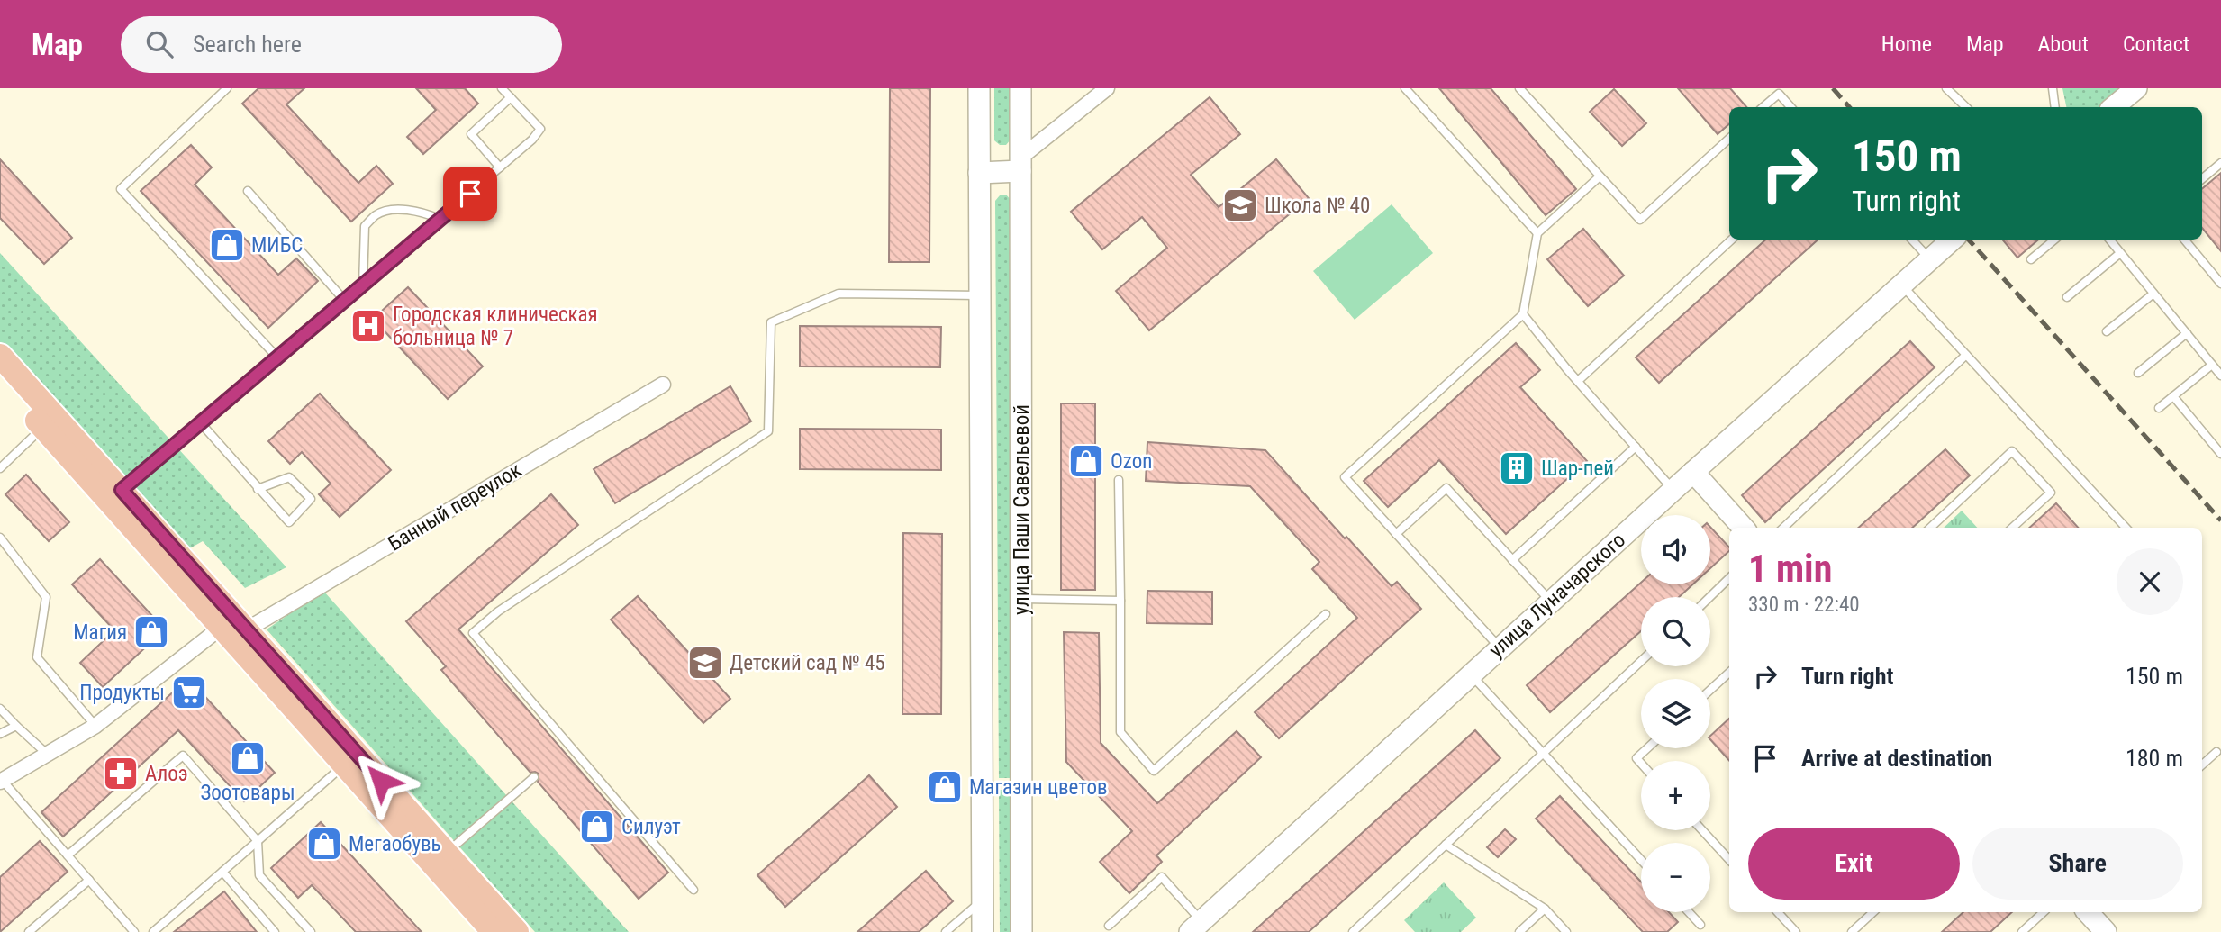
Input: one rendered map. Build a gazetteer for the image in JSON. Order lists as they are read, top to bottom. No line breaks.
{"streets":{"main road":["улица Паши Савельевой","улица Луначарского"],"street":["Банный переулок"]},"places":{"school or university":["Школа № 40","Детский сад № 45"],"shop":["МИБС","Ozon","Магия","Зоотовары","Магазин цветов","Силуэт","Мегаобувь"],"hospital":["Городская клиническая больница № 7"],"building":["Шар-пей"],"supermarket":["Продукты"],"pharmacy":["Алоэ"]},"page":{"header":"Map","search":"Search here","nav":["Home","Map","About","Contact"],"turn":["150 m","Turn right"],"map_buttons":["+","−"],"heading":["1 min","330 m · 22:40"],"list":[{"name":"Turn right","value":"150 m"},{"name":"Arrive at destination","value":"180 m"}],"buttons":["Exit","Share"]}}
